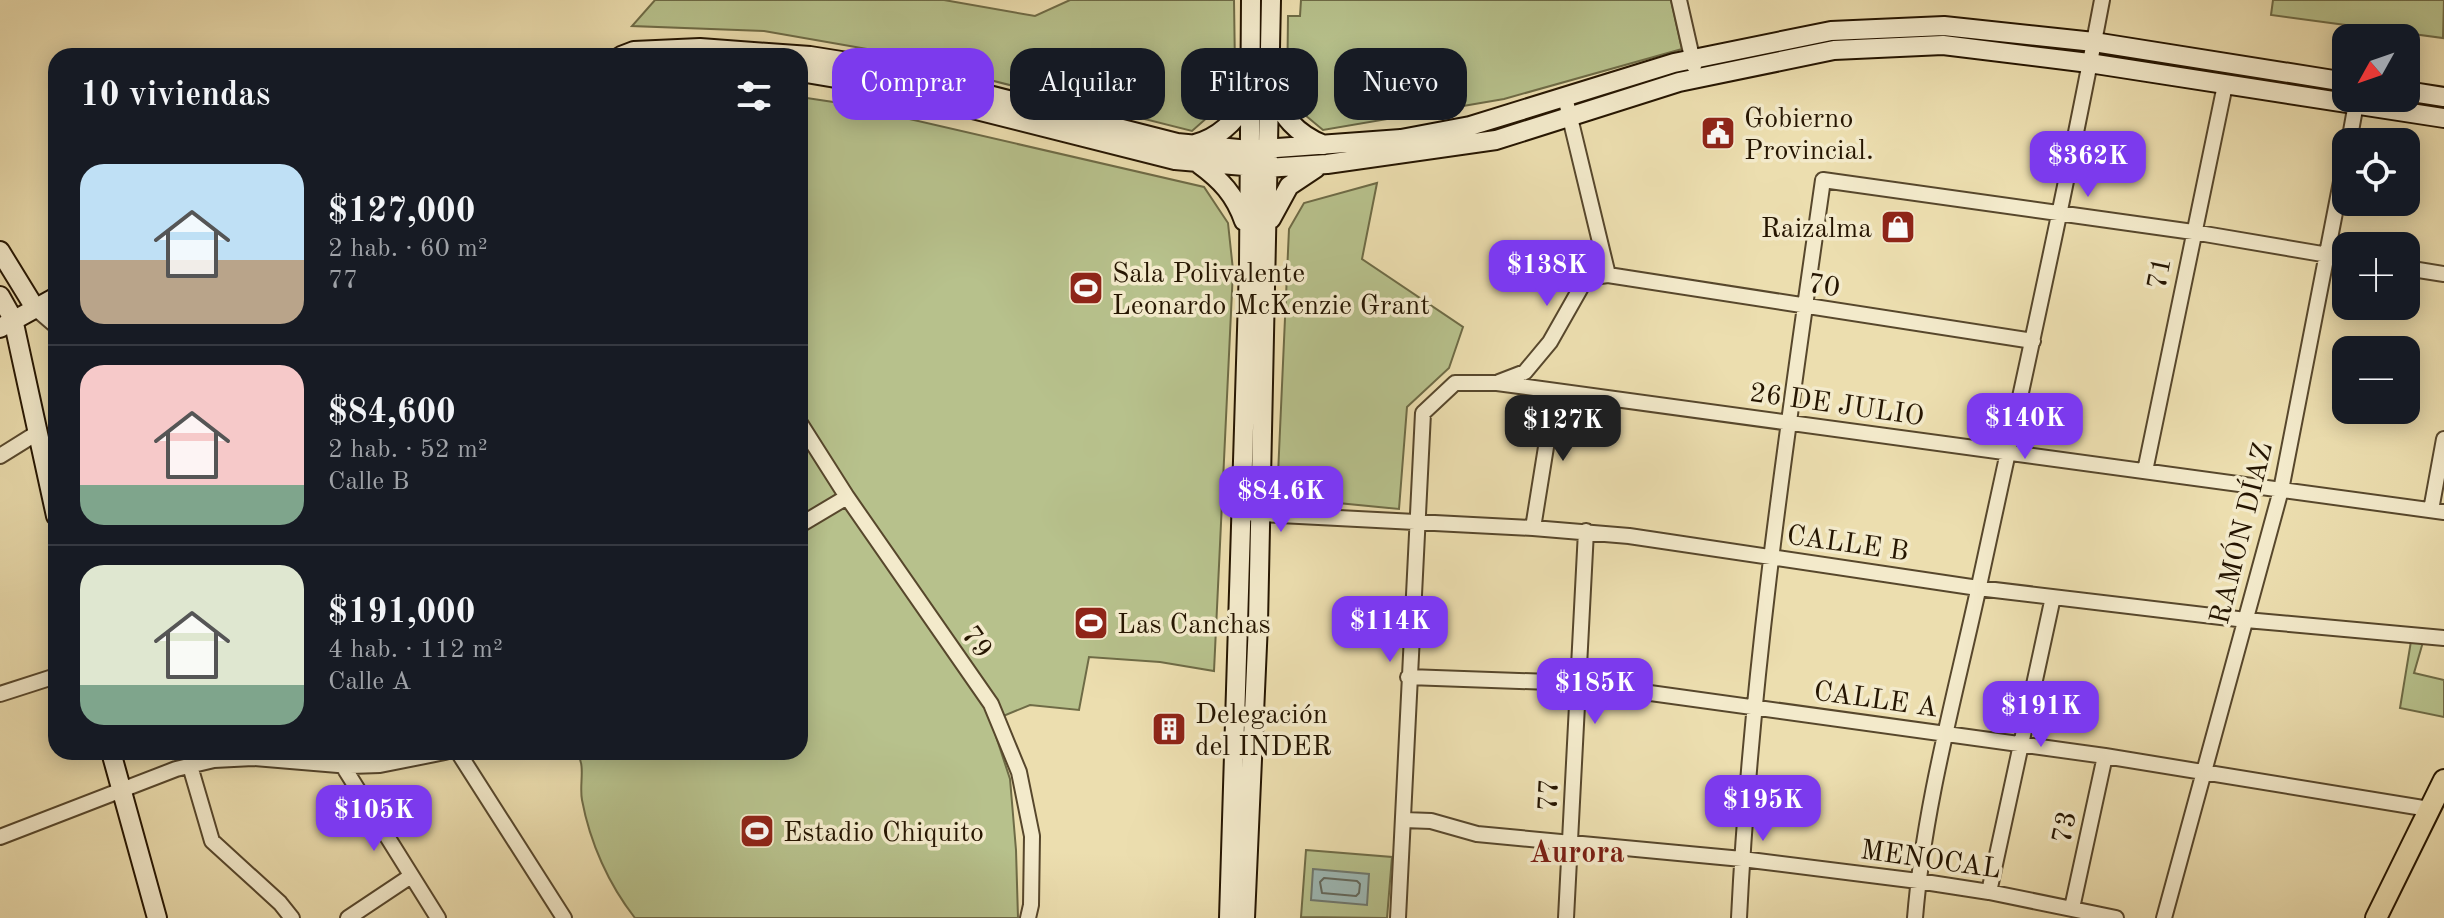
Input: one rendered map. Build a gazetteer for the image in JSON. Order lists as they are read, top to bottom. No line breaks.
{"streets":{"street":["71","70","26 DE JULIO","RAMÓN DÍAZ","CALLE B","79","CALLE A","77","73","MENOCAL"]},"crossings":[["71","26 DE JULIO"],["26 DE JULIO","RAMÓN DÍAZ"],["26 DE JULIO","CALLE B"],["RAMÓN DÍAZ","CALLE B"],["RAMÓN DÍAZ","CALLE A"],["CALLE B","77"],["CALLE A","77"],["CALLE A","73"],["77","MENOCAL"],["73","MENOCAL"]],"districts":["Aurora"],"places":{"public building":["Gobierno Provincial."],"shop":["Raizalma"],"sports":["Sala Polivalente Leonardo McKenzie Grant","Las Canchas","Estadio Chiquito"],"building":["Delegación del INDER"]},"north":"bottom left","page":{"map_buttons":["+","−"],"chip":["Comprar","Alquilar","Filtros","Nuevo"],"heading":"10 viviendas","price":["$362K","$138K","$140K","$127K","$84.6K","$114K","$185K","$191K","$195K","$105K"],"list":[{"name":"$127,000","note":"2 hab. · 60 m² · 77"},{"name":"$84,600","note":"2 hab. · 52 m² · Calle B"},{"name":"$191,000","note":"4 hab. · 112 m² · Calle A"}]}}
